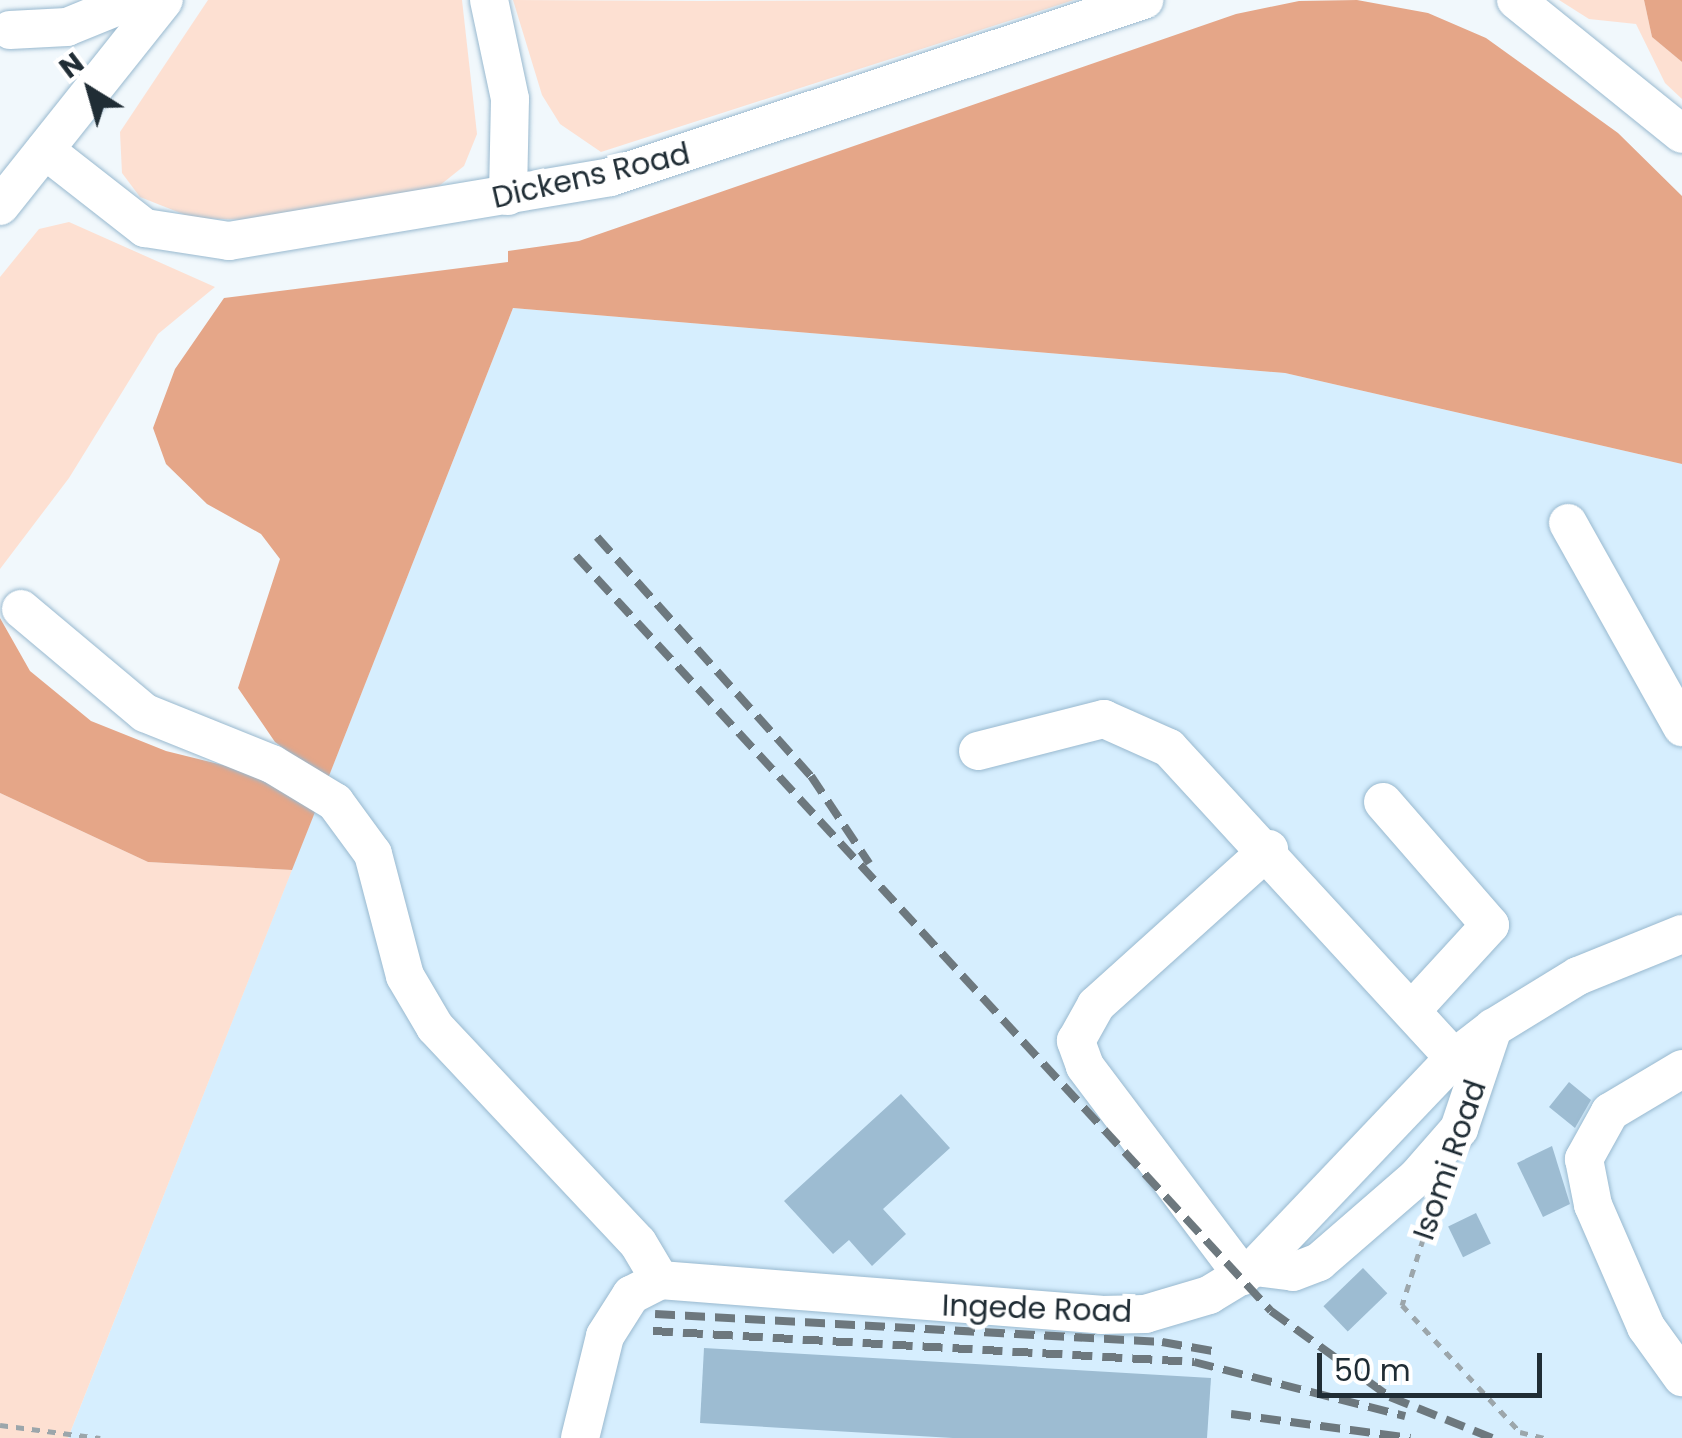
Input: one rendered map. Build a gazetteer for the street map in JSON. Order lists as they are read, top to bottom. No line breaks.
{"streets":{"street":["Dickens Road","Isomi Road","Ingede Road"]},"crossings":[["Isomi Road","Ingede Road"]],"scale_bar":"50 m","north":"top left"}
